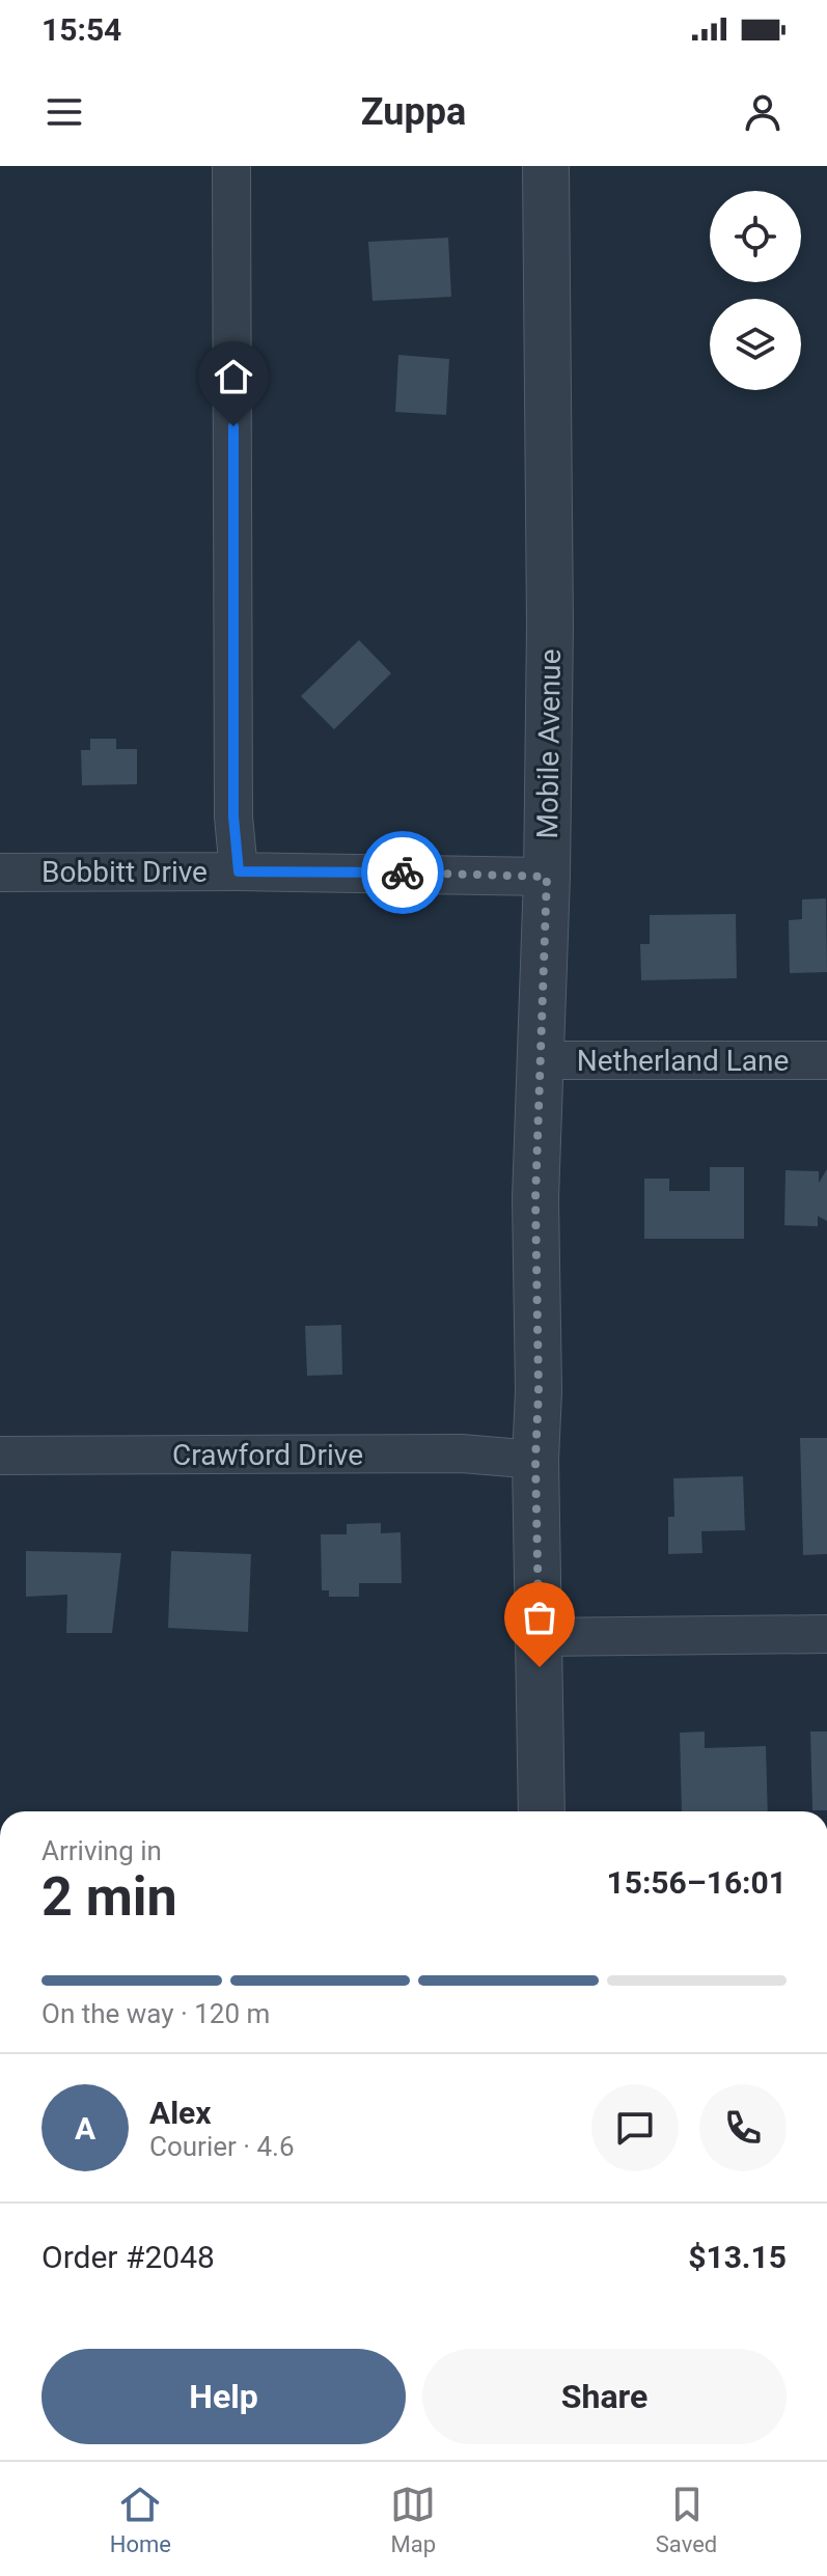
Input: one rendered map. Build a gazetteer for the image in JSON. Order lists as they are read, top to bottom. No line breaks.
{"streets":{"street":["Mobile Avenue","Bobbitt Drive","Netherland Lane","Crawford Drive"]},"crossings":[["Mobile Avenue","Bobbitt Drive"],["Mobile Avenue","Netherland Lane"],["Mobile Avenue","Crawford Drive"]],"page":{"status":"15:54","header":"Zuppa","heading":["2 min","Arriving in","15:56–16:01"],"panel":["Alex","Courier · 4.6","Order #2048","$13.15"],"bar":"On the way · 120 m","round":"A","buttons":["Help","Share"],"tabs":["Home","Map","Saved"]}}
